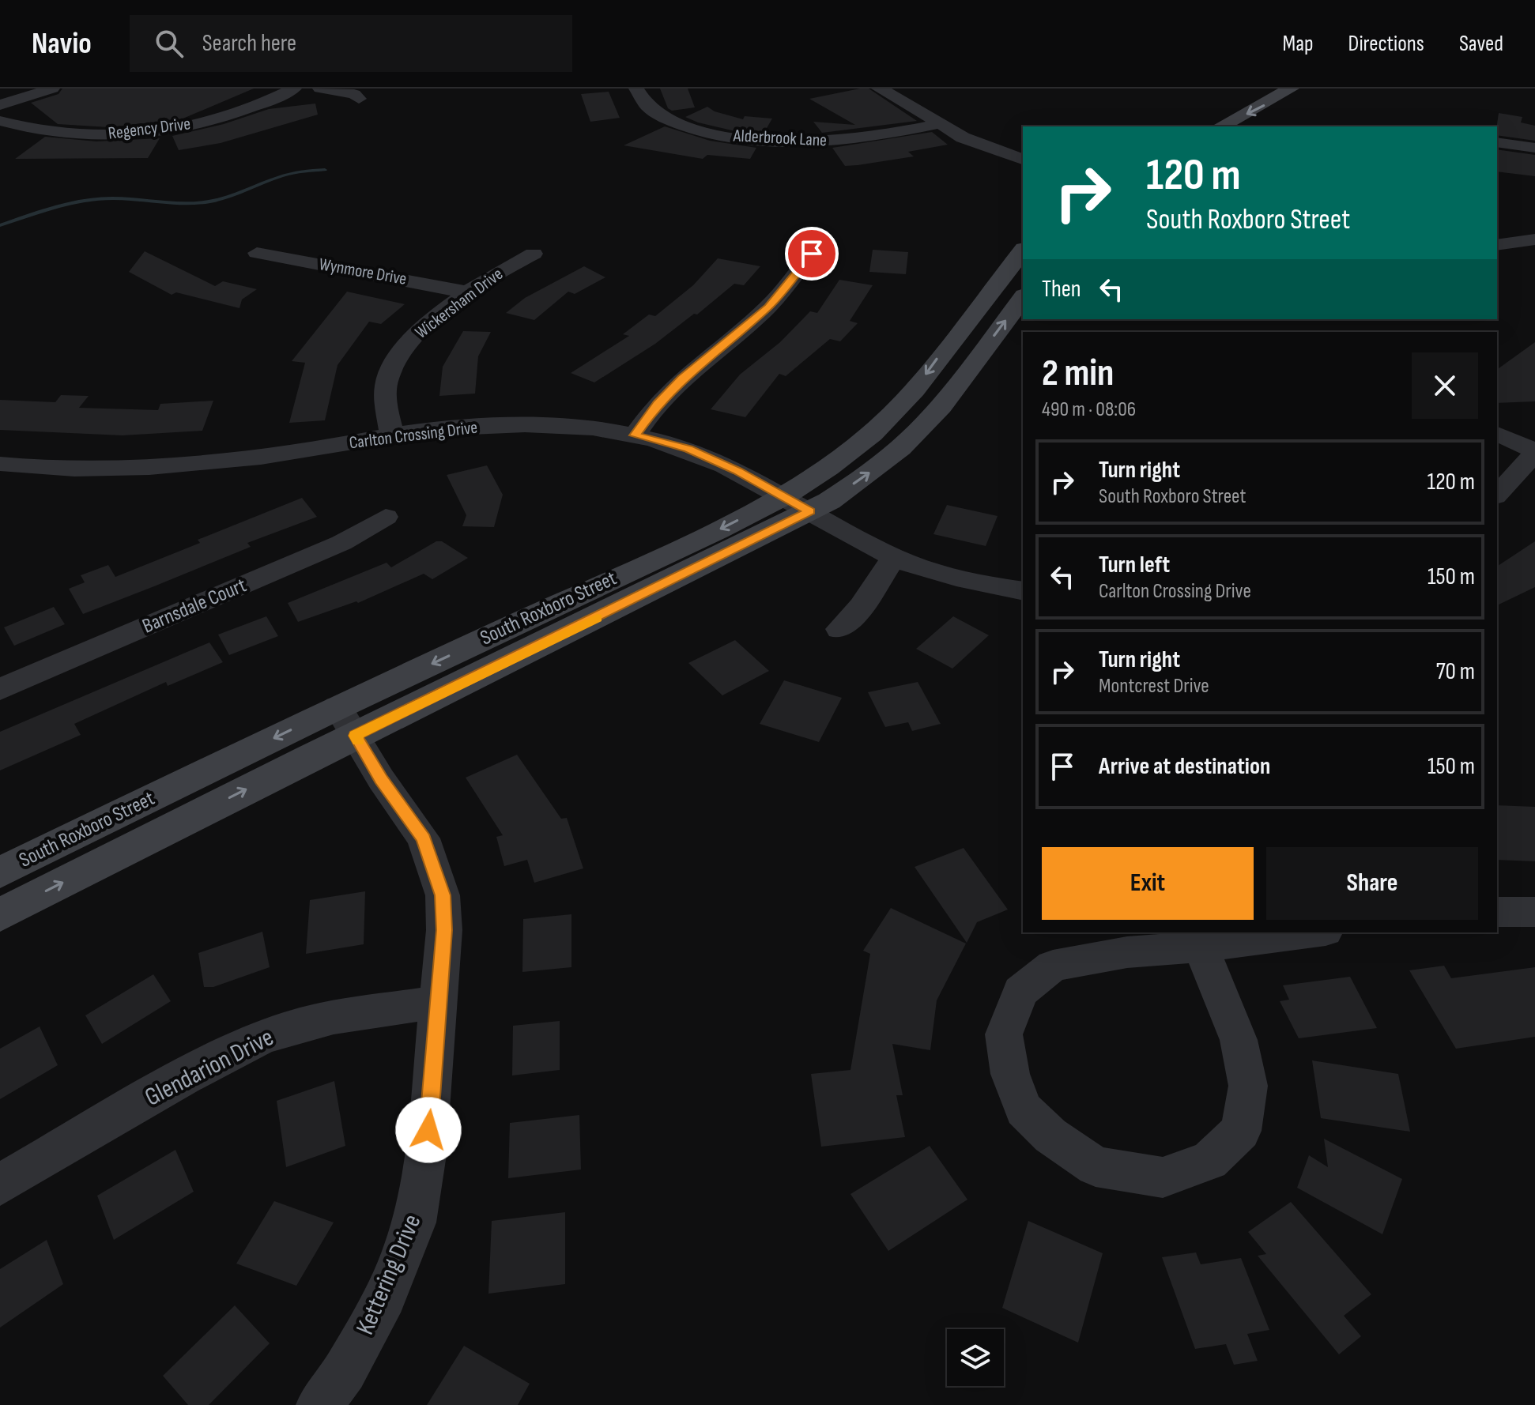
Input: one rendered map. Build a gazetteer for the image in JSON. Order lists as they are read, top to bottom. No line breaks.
{"streets":{"street":["Regency Drive","Alderbrook Lane","Wynmore Drive","Wickersham Drive","Carlton Crossing Drive","Barnsdale Court","South Roxboro Street","Glendarion Drive","Kettering Drive"]},"crossings":[["Wynmore Drive","Wickersham Drive"],["Wickersham Drive","Carlton Crossing Drive"],["Carlton Crossing Drive","South Roxboro Street"],["South Roxboro Street","Kettering Drive"],["Glendarion Drive","Kettering Drive"]],"page":{"header":"Navio","search":"Search here","nav":["Map","Directions","Saved"],"turn":["120 m","South Roxboro Street"],"then":"Then","heading":["2 min","490 m · 08:06"],"list":[{"name":"Turn right","note":"South Roxboro Street","value":"120 m"},{"name":"Turn left","note":"Carlton Crossing Drive","value":"150 m"},{"name":"Turn right","note":"Montcrest Drive","value":"70 m"},{"name":"Arrive at destination","value":"150 m"}],"buttons":["Exit","Share"]}}
